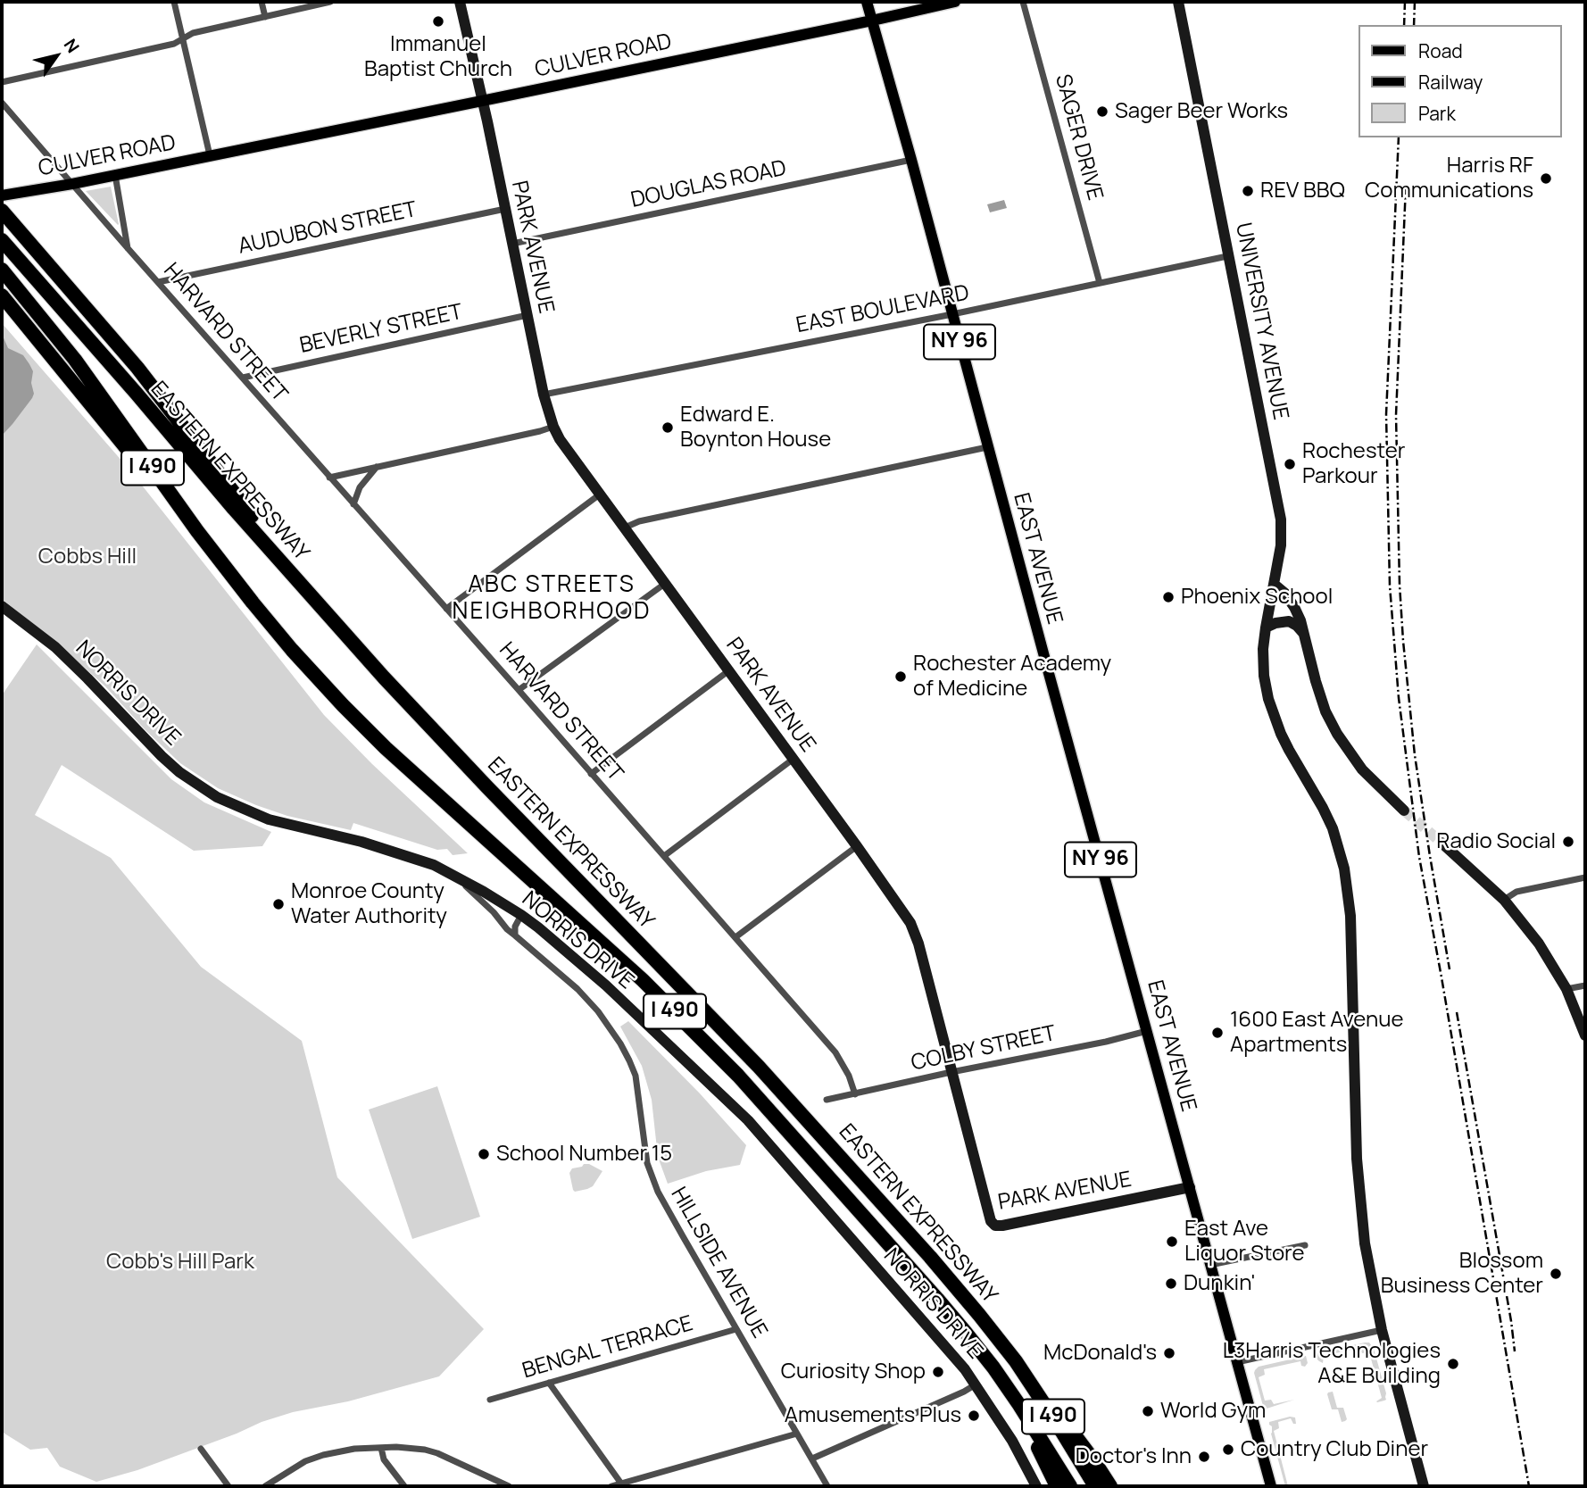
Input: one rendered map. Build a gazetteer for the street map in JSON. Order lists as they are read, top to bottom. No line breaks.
{"streets":{"highway":["I 490","EASTERN EXPRESSWAY"],"main road":["CULVER ROAD","NY 96","EAST AVENUE"],"street":["SAGER DRIVE","DOUGLAS ROAD","AUDUBON STREET","PARK AVENUE","EAST BOULEVARD","UNIVERSITY AVENUE","BEVERLY STREET","HARVARD STREET","NORRIS DRIVE","COLBY STREET","HILLSIDE AVENUE","BENGAL TERRACE"]},"crossings":[["CULVER ROAD","PARK AVENUE"],["CULVER ROAD","HARVARD STREET"],["CULVER ROAD","EAST AVENUE"],["SAGER DRIVE","EAST BOULEVARD"],["DOUGLAS ROAD","PARK AVENUE"],["DOUGLAS ROAD","EAST AVENUE"],["AUDUBON STREET","PARK AVENUE"],["AUDUBON STREET","HARVARD STREET"],["PARK AVENUE","EAST BOULEVARD"],["PARK AVENUE","BEVERLY STREET"],["PARK AVENUE","EAST AVENUE"],["PARK AVENUE","COLBY STREET"],["EAST BOULEVARD","UNIVERSITY AVENUE"],["EAST BOULEVARD","EAST AVENUE"],["BEVERLY STREET","HARVARD STREET"],["HARVARD STREET","COLBY STREET"],["EAST AVENUE","COLBY STREET"],["NORRIS DRIVE","HILLSIDE AVENUE"],["HILLSIDE AVENUE","BENGAL TERRACE"]],"districts":["ABC STREETS NEIGHBORHOOD"],"parks":["Cobbs Hill","Cobb's Hill Park"],"places":["Immanuel Baptist Church","Sager Beer Works","Harris RF Communications","REV BBQ","Edward E. Boynton House","Rochester Parkour","Phoenix School","Rochester Academy of Medicine","Radio Social","Monroe County Water Authority","1600 East Avenue Apartments","School Number 15","East Ave Liquor Store","Blossom Business Center","Dunkin'","McDonald's","L3Harris Technologies A&E Building","Curiosity Shop","World Gym","Amusements Plus","Country Club Diner","Doctor's Inn"],"legend":["Road","Railway","Park"],"north":"top right"}
